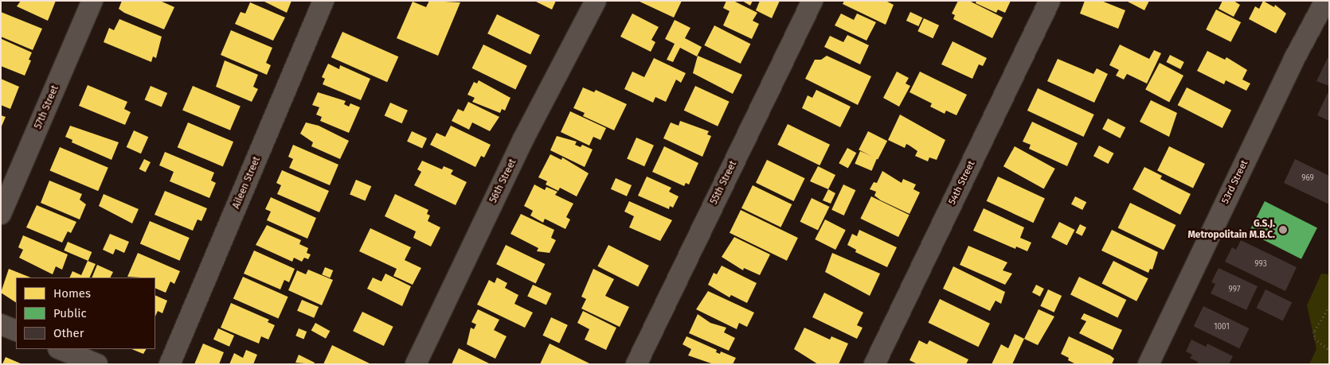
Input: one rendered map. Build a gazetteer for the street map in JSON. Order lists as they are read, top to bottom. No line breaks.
{"streets":{"street":["57th Street","56th Street","53rd Street","Aileen Street","55th Street","54th Street"]},"places":["G.S.J. Metropolitain M.B.C."],"house_numbers":["969","993","997","1001"],"legend":["Homes","Public","Other"]}
